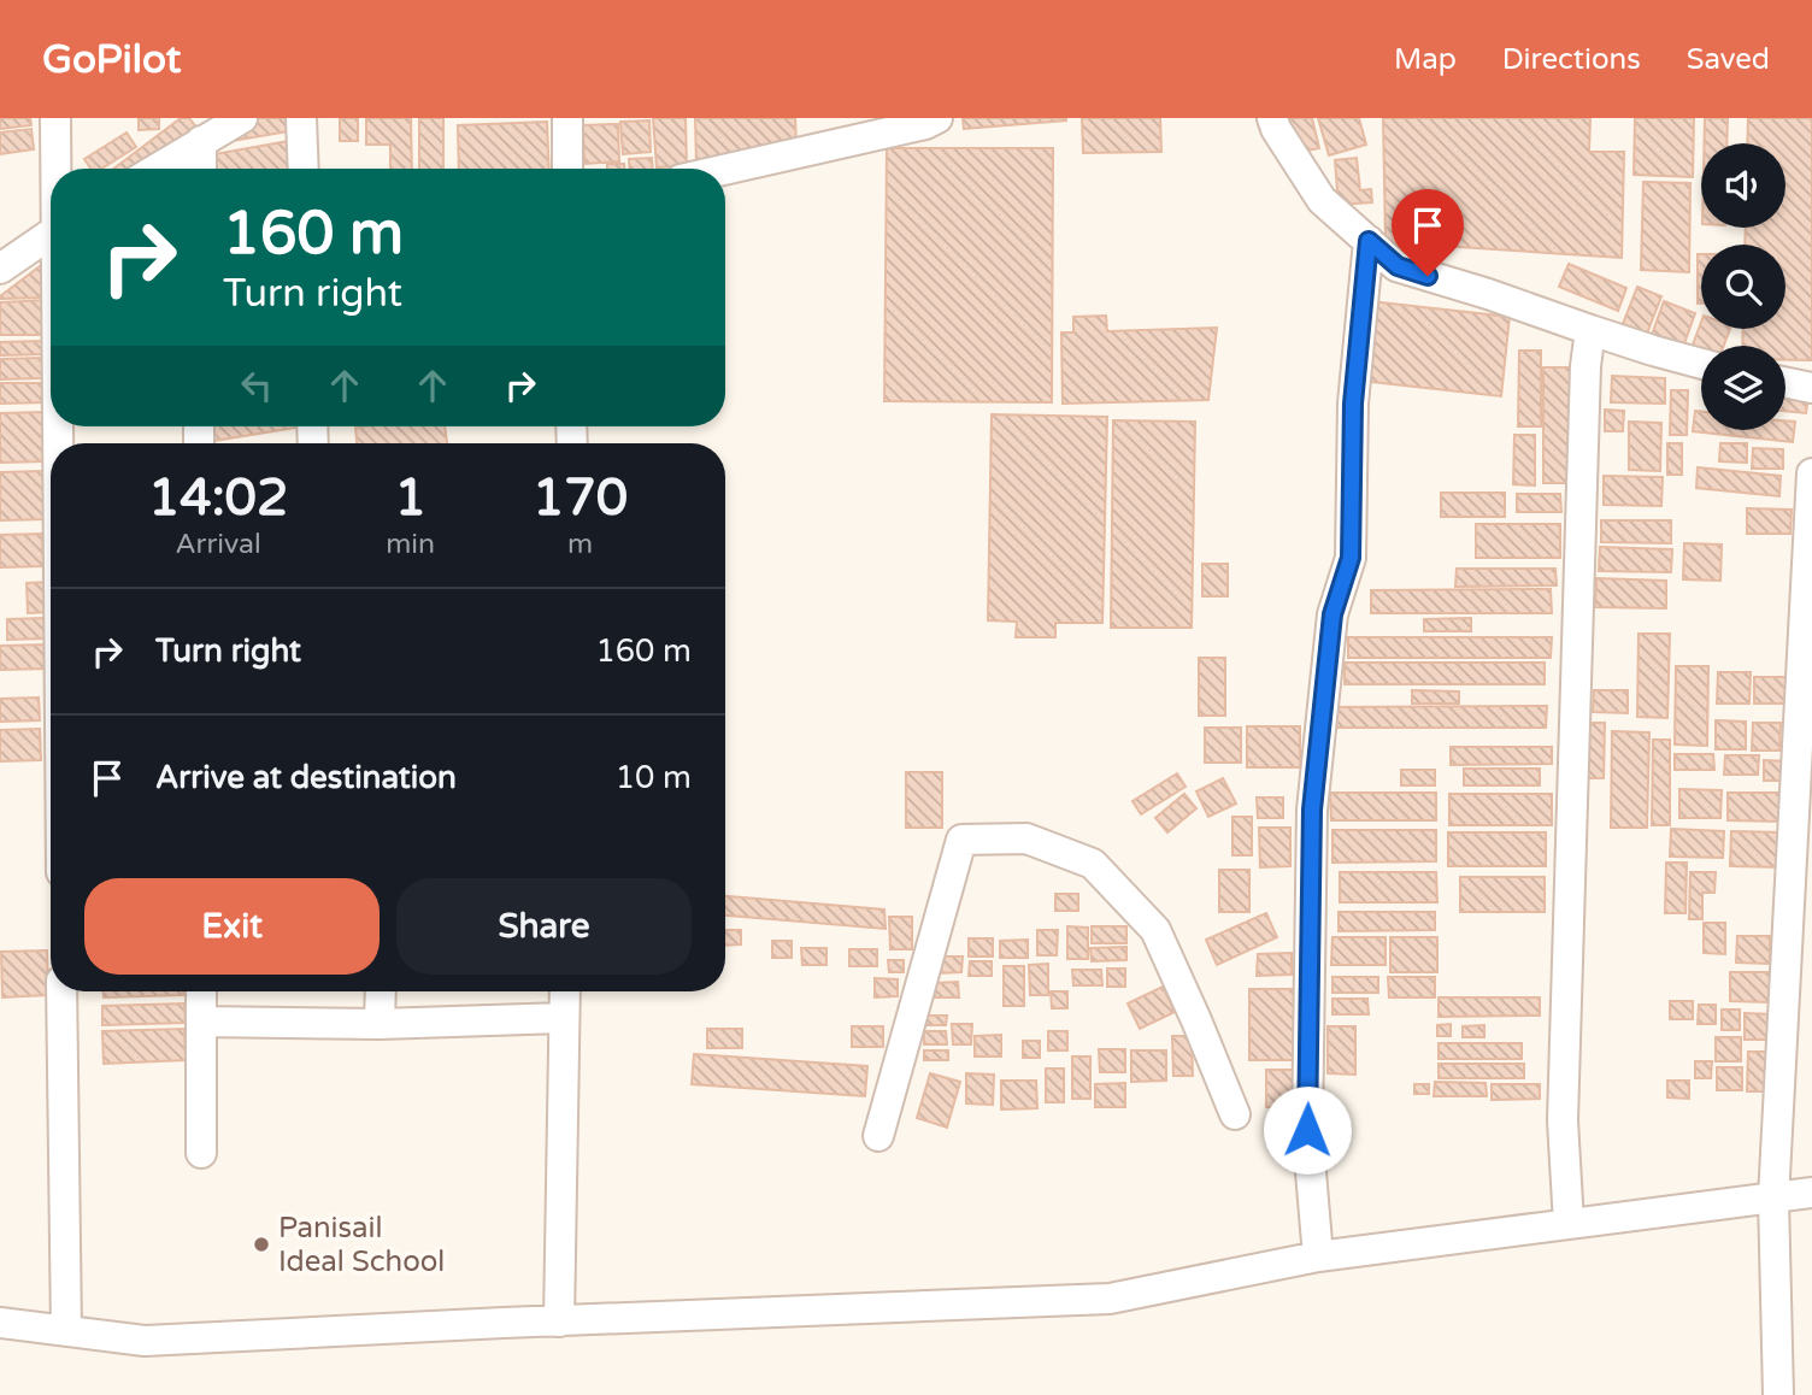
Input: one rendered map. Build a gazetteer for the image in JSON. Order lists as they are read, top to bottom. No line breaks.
{"places":["Panisail Ideal School"],"page":{"header":"GoPilot","nav":["Map","Directions","Saved"],"turn":["160 m","Turn right"],"eta":["14:02","Arrival","1","min","170","m"],"list":[{"name":"Turn right","value":"160 m"},{"name":"Arrive at destination","value":"10 m"}],"buttons":["Exit","Share"]}}
